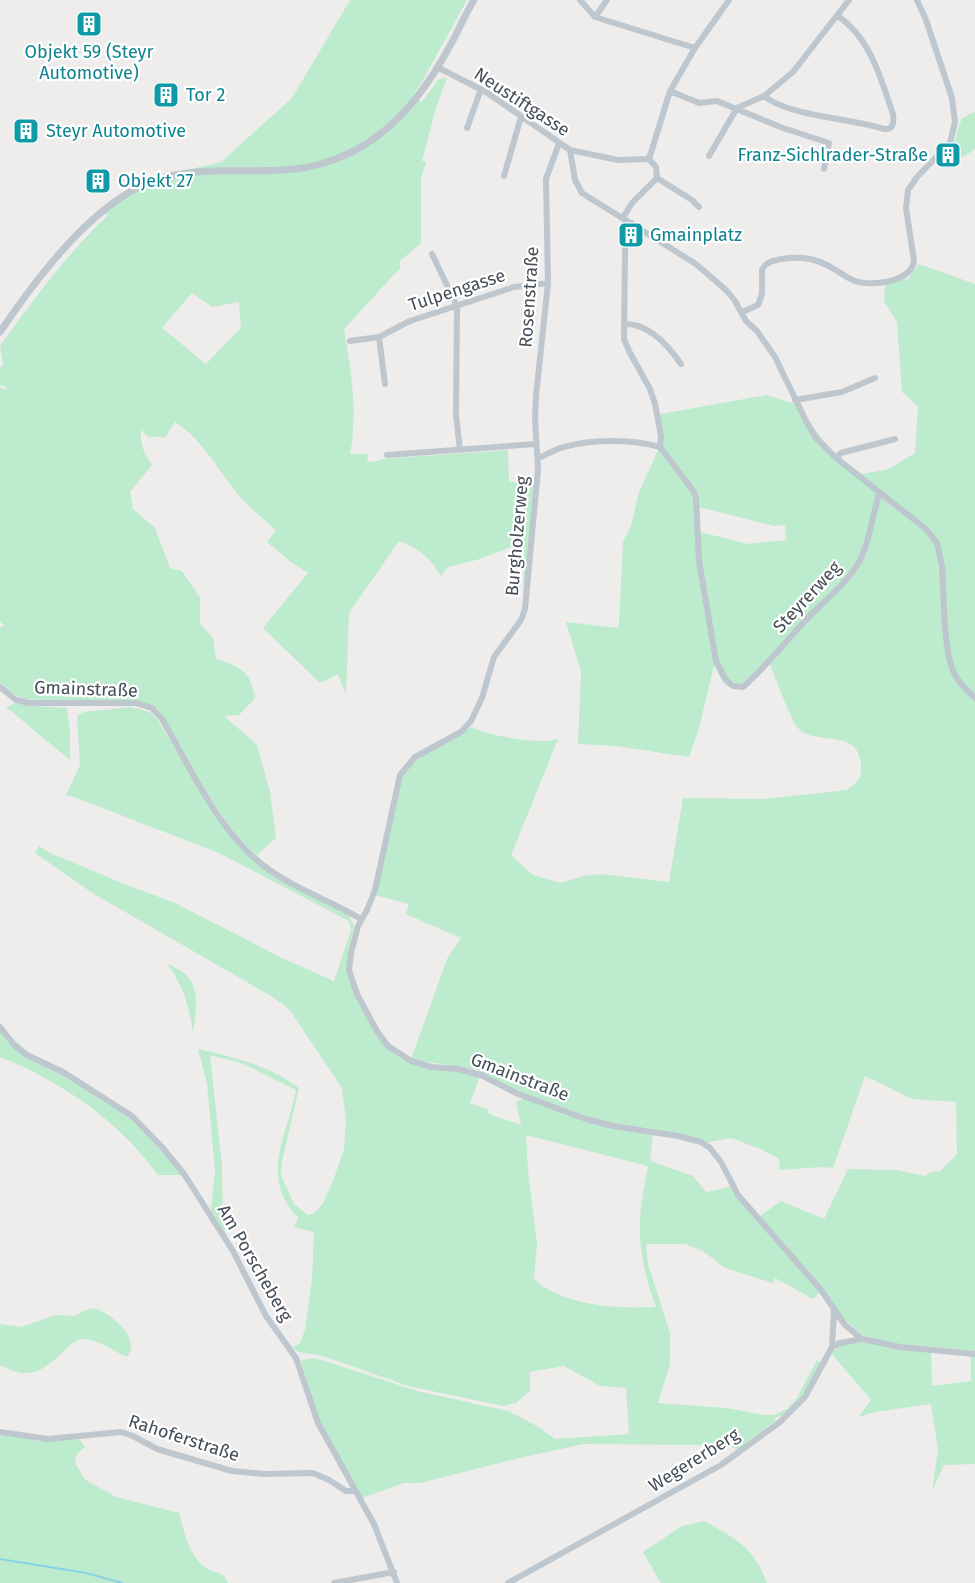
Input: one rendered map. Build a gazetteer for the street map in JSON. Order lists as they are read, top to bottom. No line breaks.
{"streets":{"street":["Neustiftgasse","Tulpengasse","Rosenstraße","Burgholzerweg","Steyrerweg","Gmainstraße","Am Porscheberg","Rahoferstraße","Wegererberg"]},"crossings":[["Neustiftgasse","Rosenstraße"],["Neustiftgasse","Steyrerweg"],["Tulpengasse","Rosenstraße"],["Rosenstraße","Burgholzerweg"],["Burgholzerweg","Steyrerweg"],["Burgholzerweg","Gmainstraße"],["Gmainstraße","Wegererberg"],["Am Porscheberg","Rahoferstraße"]],"places":{"building":["Objekt 59 (Steyr Automotive)","Tor 2","Steyr Automotive","Franz-Sichlrader-Straße","Objekt 27","Gmainplatz"]}}
